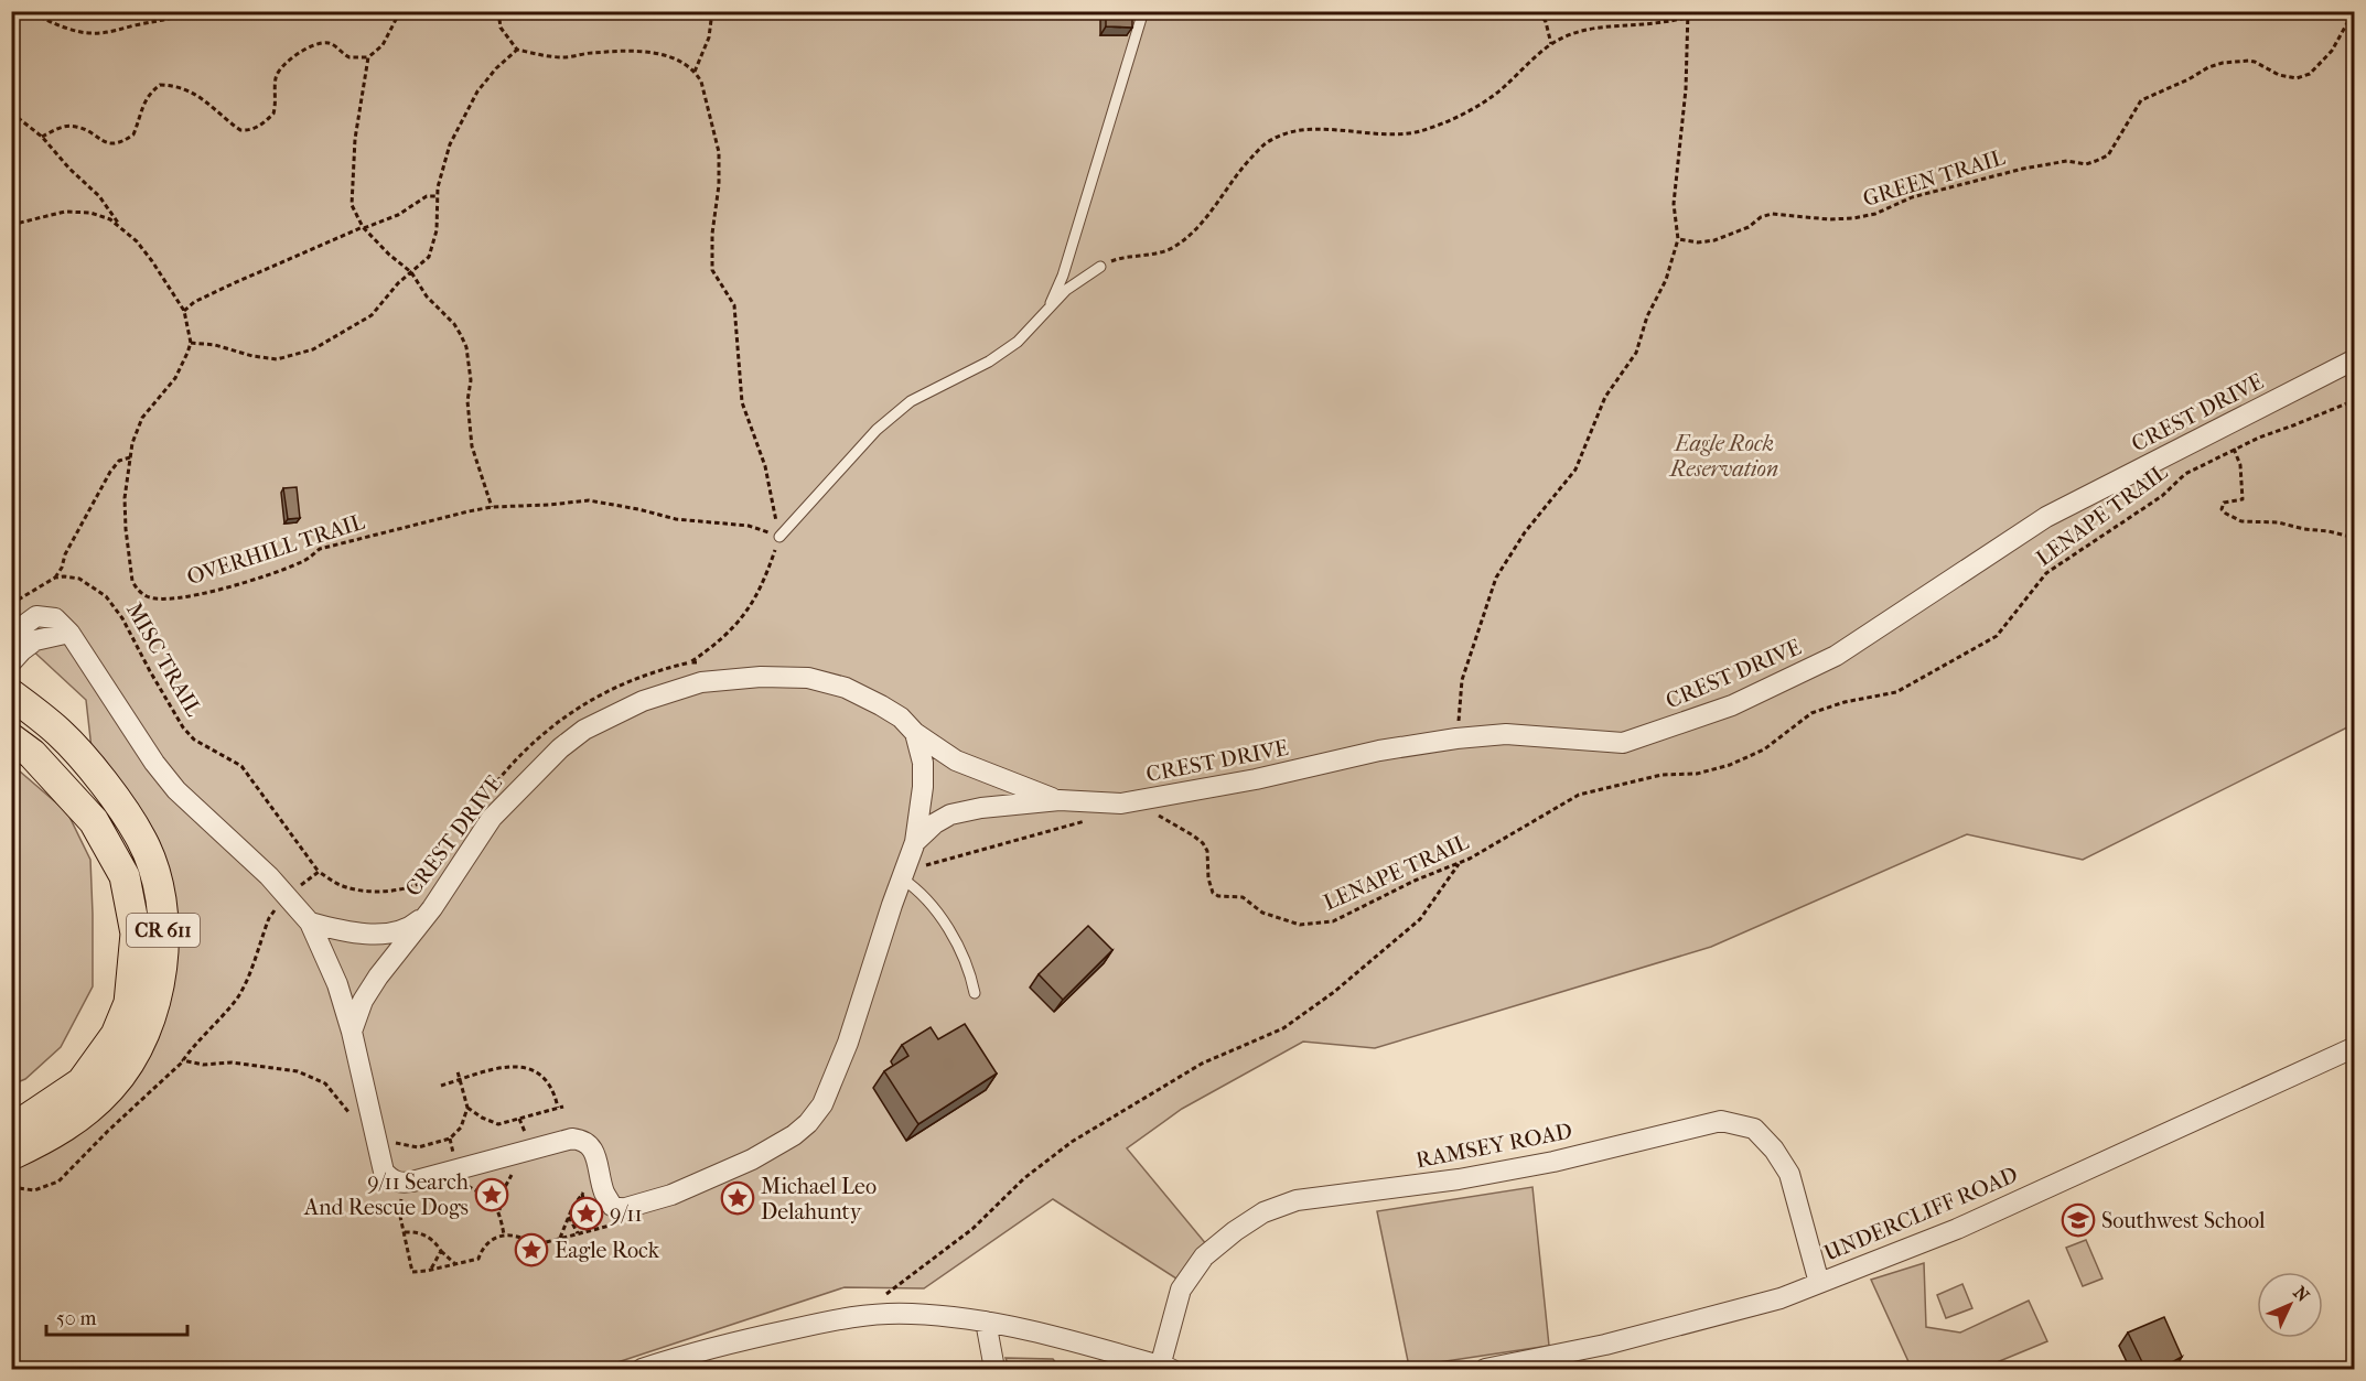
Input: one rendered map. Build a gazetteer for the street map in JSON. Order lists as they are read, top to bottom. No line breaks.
{"streets":{"main road":["CR 611"],"street":["CREST DRIVE","RAMSEY ROAD","UNDERCLIFF ROAD"],"path":["GREEN TRAIL","LENAPE TRAIL","OVERHILL TRAIL","MISC TRAIL"]},"crossings":[["CREST DRIVE","LENAPE TRAIL"],["RAMSEY ROAD","UNDERCLIFF ROAD"]],"parks":["Eagle Rock Reservation"],"places":{"place":["9/11 Search And Rescue Dogs","Michael Leo Delahunty","9/11","Eagle Rock"],"school or university":["Southwest School"]},"scale_bar":"50 m","north":"top right"}
